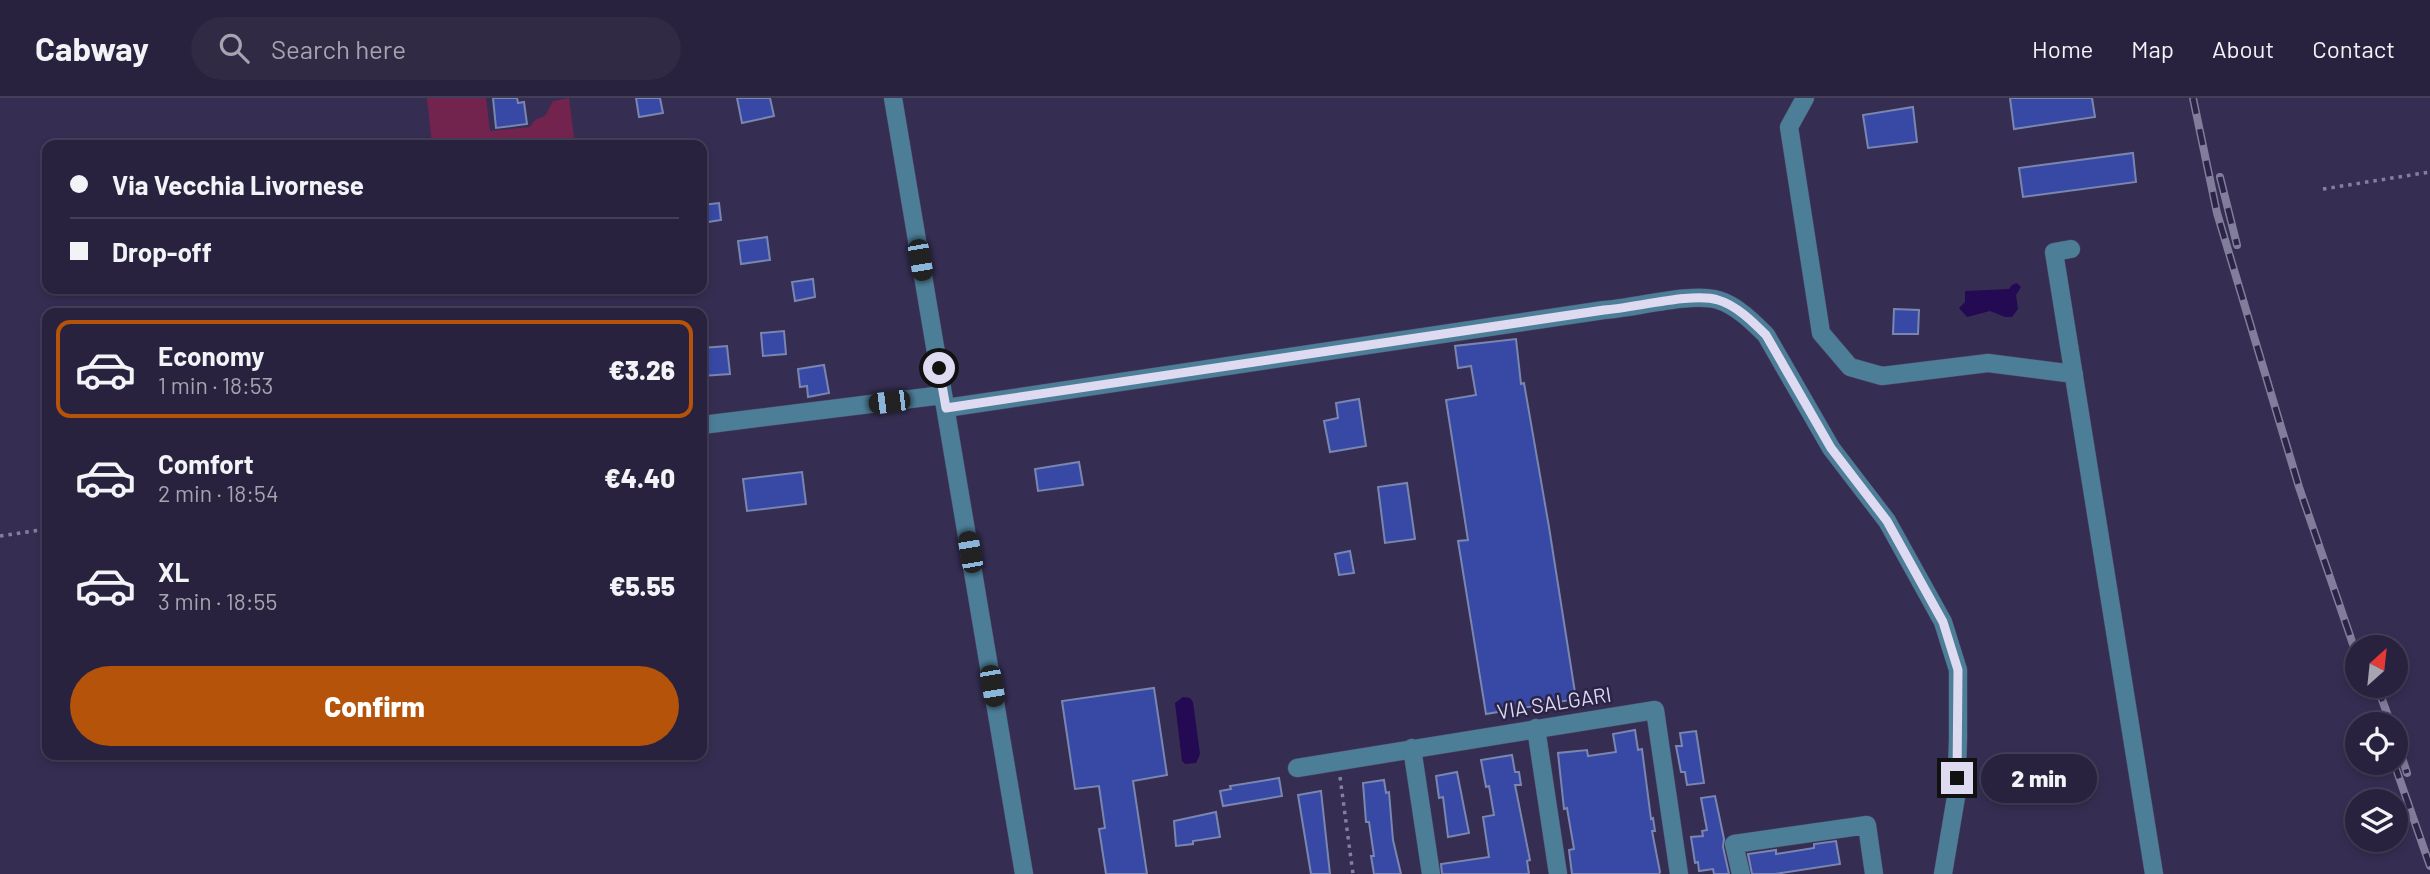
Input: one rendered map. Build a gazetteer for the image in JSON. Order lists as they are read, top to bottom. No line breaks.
{"streets":{"street":["VIA SALGARI"]},"north":"top right","page":{"header":"Cabway","search":"Search here","nav":["Home","Map","About","Contact"],"banner":["Via Vecchia Livornese","Drop-off"],"list":[{"name":"Economy","note":"1 min · 18:53","value":"€3.26"},{"name":"Comfort","note":"2 min · 18:54","value":"€4.40"},{"name":"XL","note":"3 min · 18:55","value":"€5.55"}],"buttons":"Confirm","bubble":"2 min"}}
